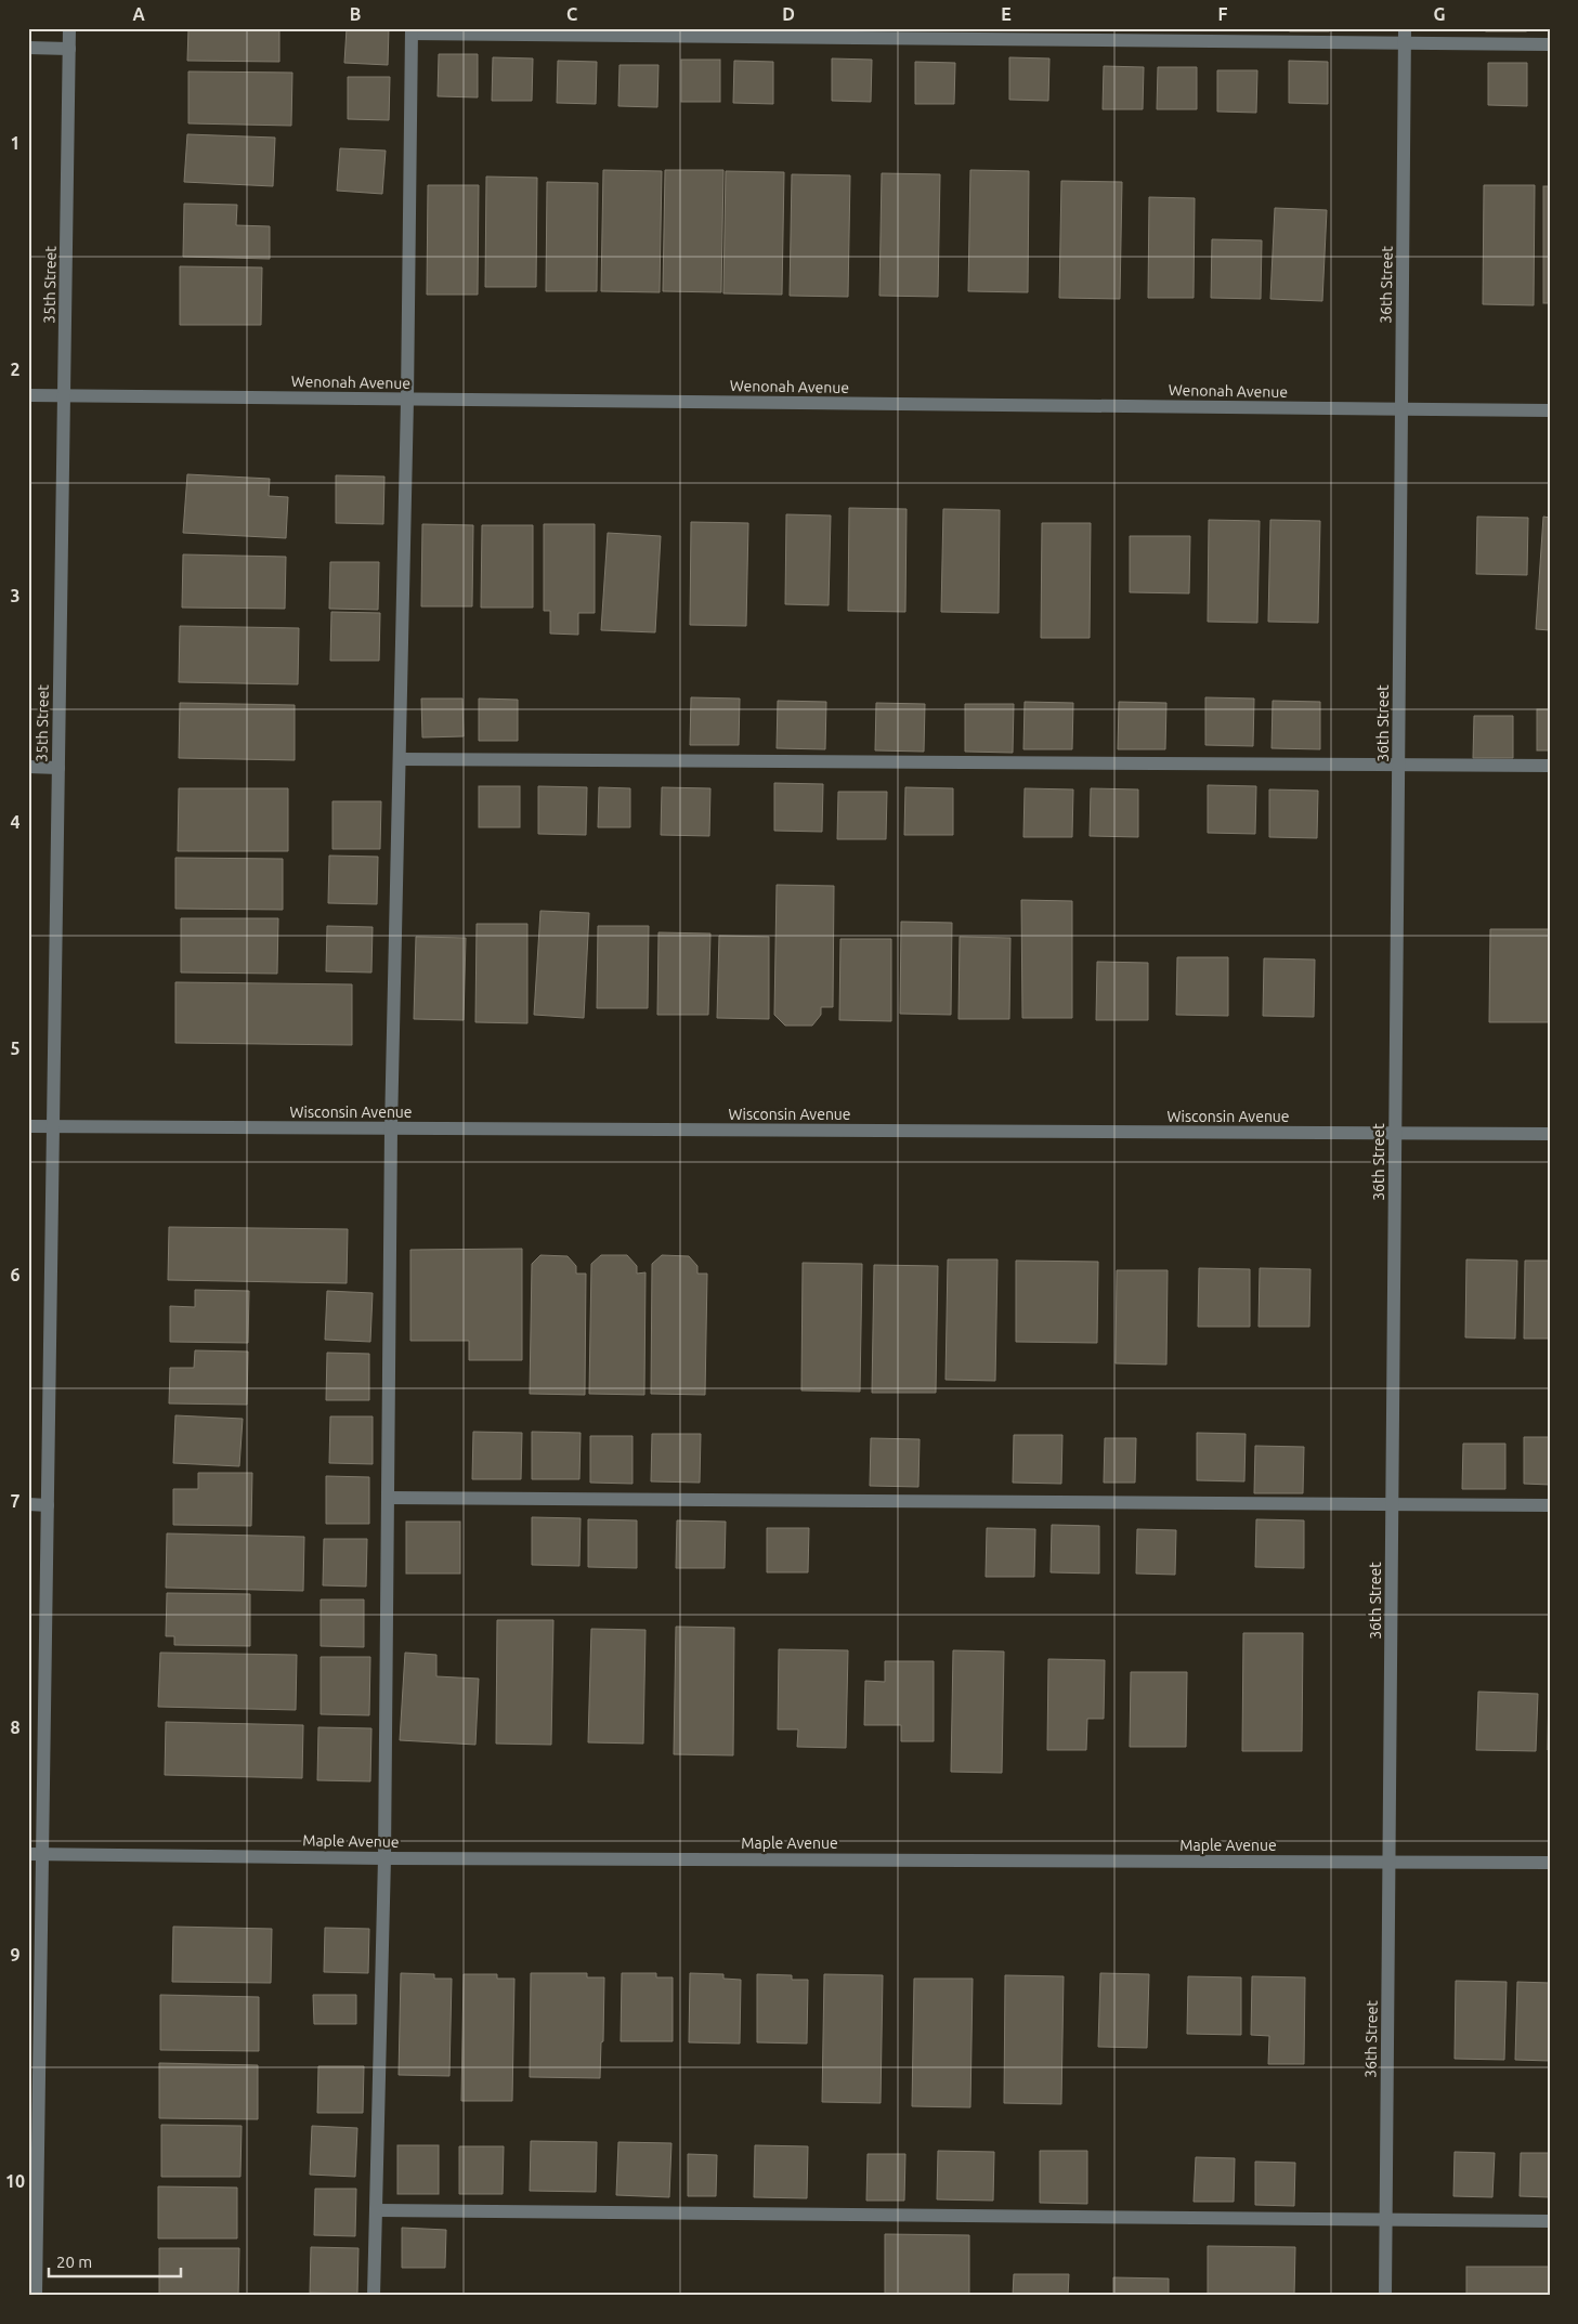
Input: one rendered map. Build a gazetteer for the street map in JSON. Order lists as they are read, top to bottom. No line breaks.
{"streets":{"street":["35th Street","36th Street","Wenonah Avenue","Wisconsin Avenue","Maple Avenue"]},"crossings":[["35th Street","Wenonah Avenue"],["35th Street","Wisconsin Avenue"],["35th Street","Maple Avenue"],["36th Street","Wenonah Avenue"],["36th Street","Wisconsin Avenue"],["36th Street","Maple Avenue"]],"scale_bar":"20 m","grid":{"columns":["A","B","C","D","E","F","G"],"rows":["1","2","3","4","5","6","7","8","9","10"]}}
